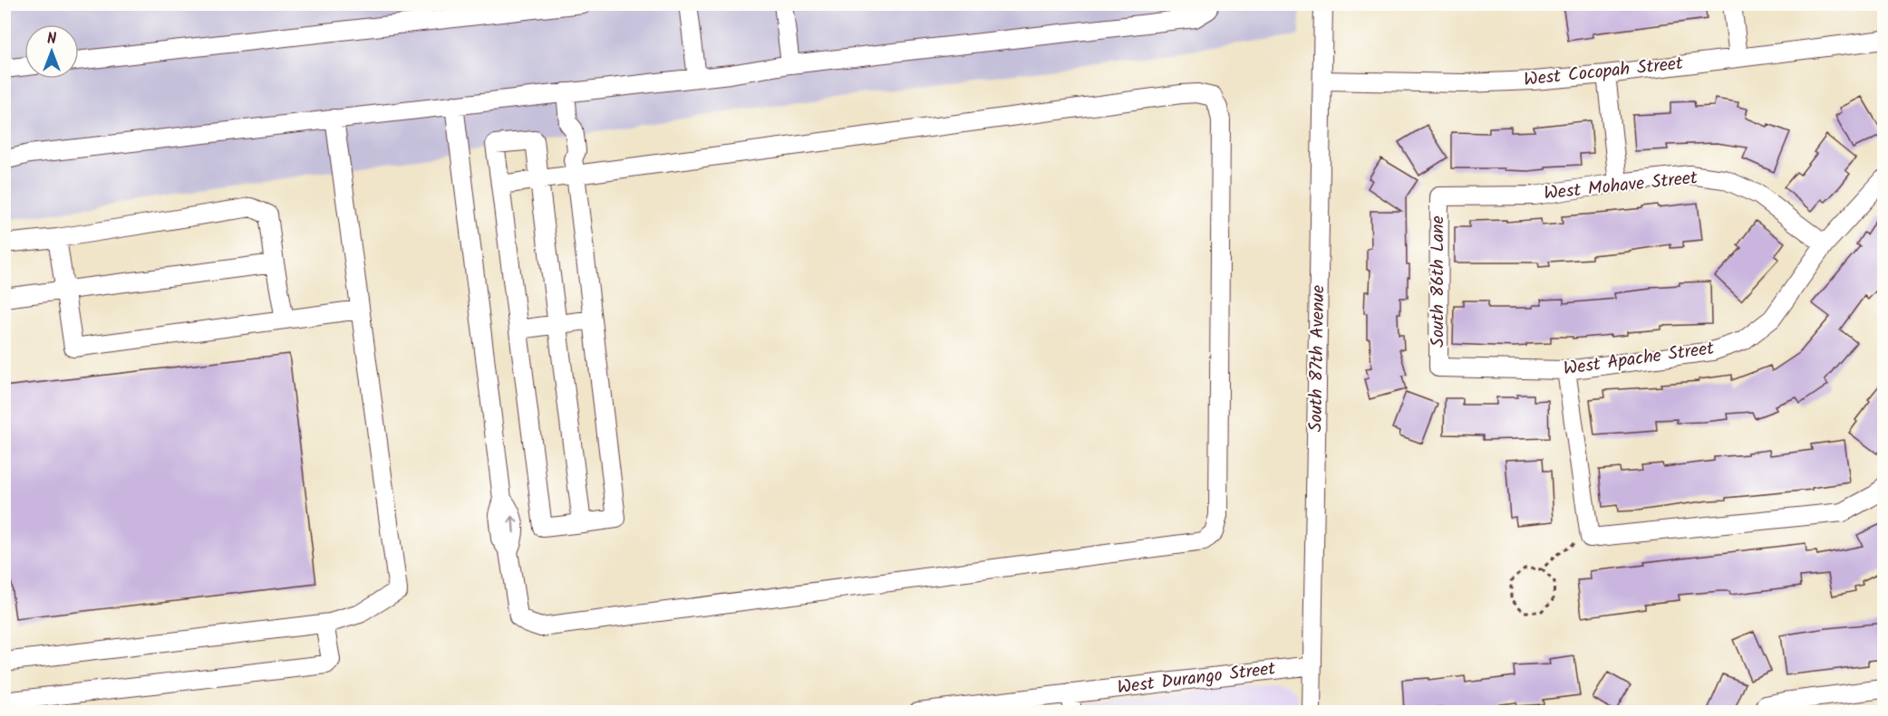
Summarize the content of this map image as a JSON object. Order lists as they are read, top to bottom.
{
  "streets": {
    "street": [
      "West Cocopah Street",
      "West Mohave Street",
      "South 86th Lane",
      "South 87th Avenue",
      "West Apache Street",
      "West Durango Street"
    ]
  },
  "crossings": [
    ["West Cocopah Street", "South 87th Avenue"],
    ["West Mohave Street", "South 86th Lane"],
    ["West Mohave Street", "West Apache Street"],
    ["South 86th Lane", "West Apache Street"],
    ["South 87th Avenue", "West Durango Street"]
  ],
  "north": "top"
}
